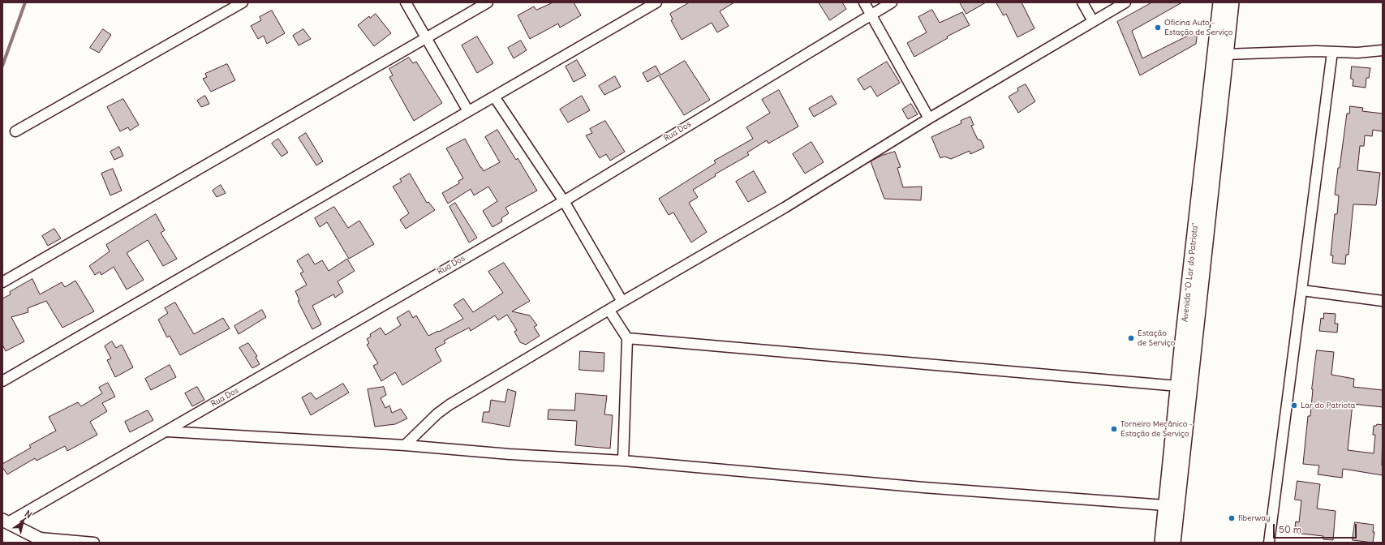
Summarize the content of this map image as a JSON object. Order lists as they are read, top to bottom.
{
  "streets": {
    "main road": ["Avenida \"O Lar do Patriota\""],
    "street": ["Rua Dos"]
  },
  "places": [
    "Oficina Auto - Estação de Serviço",
    "Estação de Serviço",
    "Lar do Patriota",
    "Torneiro Mecânico - Estação de Serviço",
    "fiberway"
  ],
  "scale_bar": "50 m",
  "north": "top right"
}
